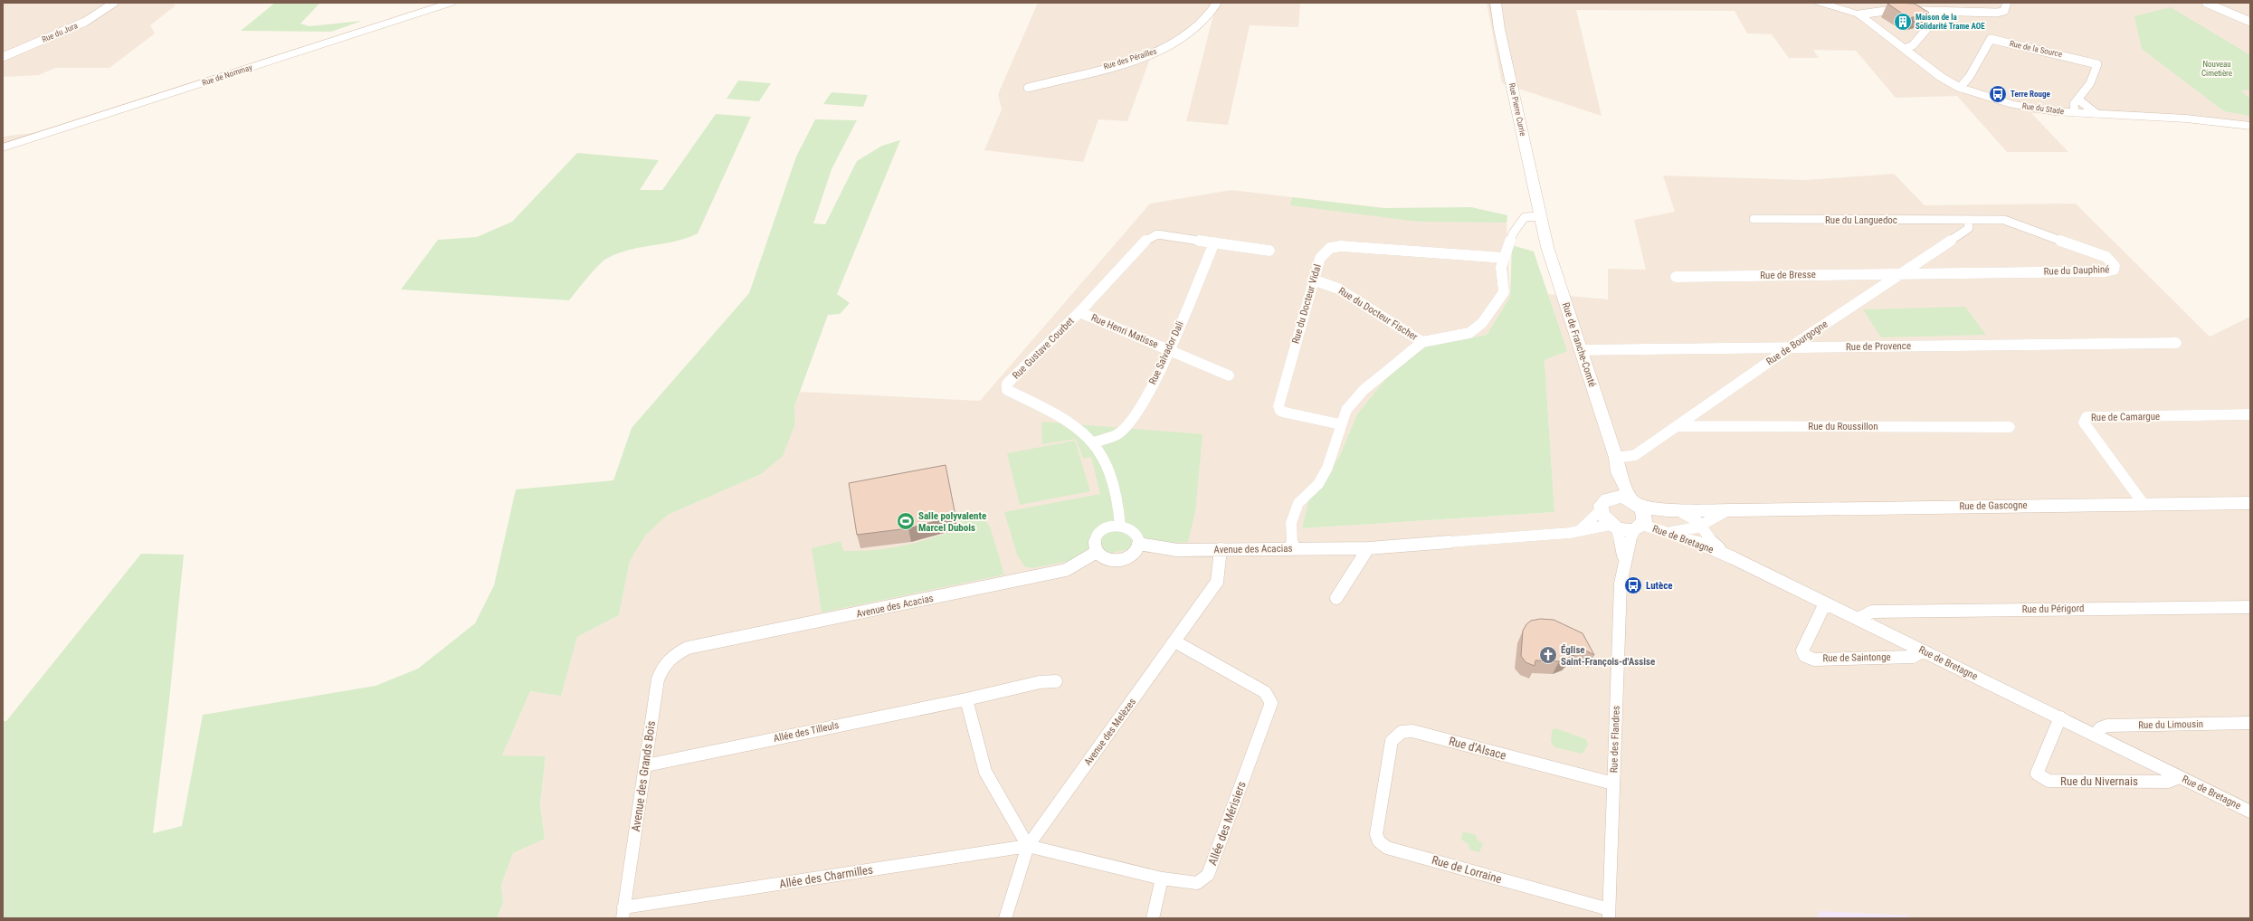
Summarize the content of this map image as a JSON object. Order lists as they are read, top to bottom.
{
  "streets": {
    "street": [
      "Rue du Jura",
      "Rue de la Source",
      "Rue des Pérailles",
      "Rue de Nommay",
      "Rue du Stade",
      "Rue Pierre Currie",
      "Rue du Languedoc",
      "Rue du Dauphiné",
      "Rue de Bresse",
      "Rue du Docteur Vidal",
      "Rue du Docteur Fischer",
      "Rue Henri Matisse",
      "Rue de Bourgogne",
      "Rue de Franche-Comté",
      "Rue de Provence",
      "Rue Gustave Courbet",
      "Rue Salvador Dali",
      "Rue de Camargue",
      "Rue du Roussillon",
      "Rue de Gascogne",
      "Rue de Bretagne",
      "Avenue des Acacias",
      "Rue du Périgord",
      "Rue de Saintonge",
      "Rue du Limousin",
      "Allée des Tilleuls",
      "Avenue des Melèzes",
      "Rue des Flandres",
      "Rue d'Alsace",
      "Avenue des Grands Bois",
      "Rue du Nivernais",
      "Allée des Mérisiers",
      "Rue de Lorraine",
      "Allée des Charmilles"
    ]
  },
  "crossings": [
    ["Rue de la Source", "Rue du Stade"],
    ["Rue Pierre Currie", "Rue de Franche-Comté"],
    ["Rue du Languedoc", "Rue du Dauphiné"],
    ["Rue du Languedoc", "Rue de Bourgogne"],
    ["Rue du Dauphiné", "Rue de Bresse"],
    ["Rue du Dauphiné", "Rue de Bourgogne"],
    ["Rue de Bresse", "Rue de Bourgogne"],
    ["Rue du Docteur Vidal", "Rue du Docteur Fischer"],
    ["Rue Henri Matisse", "Rue Gustave Courbet"],
    ["Rue Henri Matisse", "Rue Salvador Dali"],
    ["Rue de Bourgogne", "Rue de Franche-Comté"],
    ["Rue de Bourgogne", "Rue de Provence"],
    ["Rue de Bourgogne", "Rue du Roussillon"],
    ["Rue de Franche-Comté", "Rue de Provence"],
    ["Rue de Franche-Comté", "Rue de Gascogne"],
    ["Rue de Franche-Comté", "Rue de Bretagne"],
    ["Rue de Franche-Comté", "Avenue des Acacias"],
    ["Rue de Franche-Comté", "Rue des Flandres"],
    ["Rue Gustave Courbet", "Rue Salvador Dali"],
    ["Rue Gustave Courbet", "Avenue des Acacias"],
    ["Rue de Camargue", "Rue de Gascogne"],
    ["Rue de Gascogne", "Rue de Bretagne"],
    ["Rue de Gascogne", "Avenue des Acacias"],
    ["Rue de Gascogne", "Rue des Flandres"],
    ["Rue de Bretagne", "Avenue des Acacias"],
    ["Rue de Bretagne", "Rue du Périgord"],
    ["Rue de Bretagne", "Rue de Saintonge"],
    ["Rue de Bretagne", "Rue du Limousin"],
    ["Rue de Bretagne", "Rue des Flandres"],
    ["Rue de Bretagne", "Rue du Nivernais"],
    ["Avenue des Acacias", "Avenue des Melèzes"],
    ["Avenue des Acacias", "Rue des Flandres"],
    ["Avenue des Acacias", "Avenue des Grands Bois"],
    ["Allée des Tilleuls", "Avenue des Grands Bois"],
    ["Avenue des Melèzes", "Allée des Mérisiers"],
    ["Avenue des Melèzes", "Allée des Charmilles"],
    ["Rue des Flandres", "Rue d'Alsace"],
    ["Rue des Flandres", "Rue de Lorraine"],
    ["Rue d'Alsace", "Rue de Lorraine"],
    ["Avenue des Grands Bois", "Allée des Charmilles"],
    ["Allée des Mérisiers", "Allée des Charmilles"]
  ],
  "parks": ["Nouveau Cimetière"],
  "places": {
    "building": ["Maison de la Solidarité Trame AOE"],
    "bus stop": ["Terre Rouge", "Lutèce"],
    "sports": ["Salle polyvalente Marcel Dubois"],
    "church": ["Église Saint-François-d'Assise"]
  }
}
